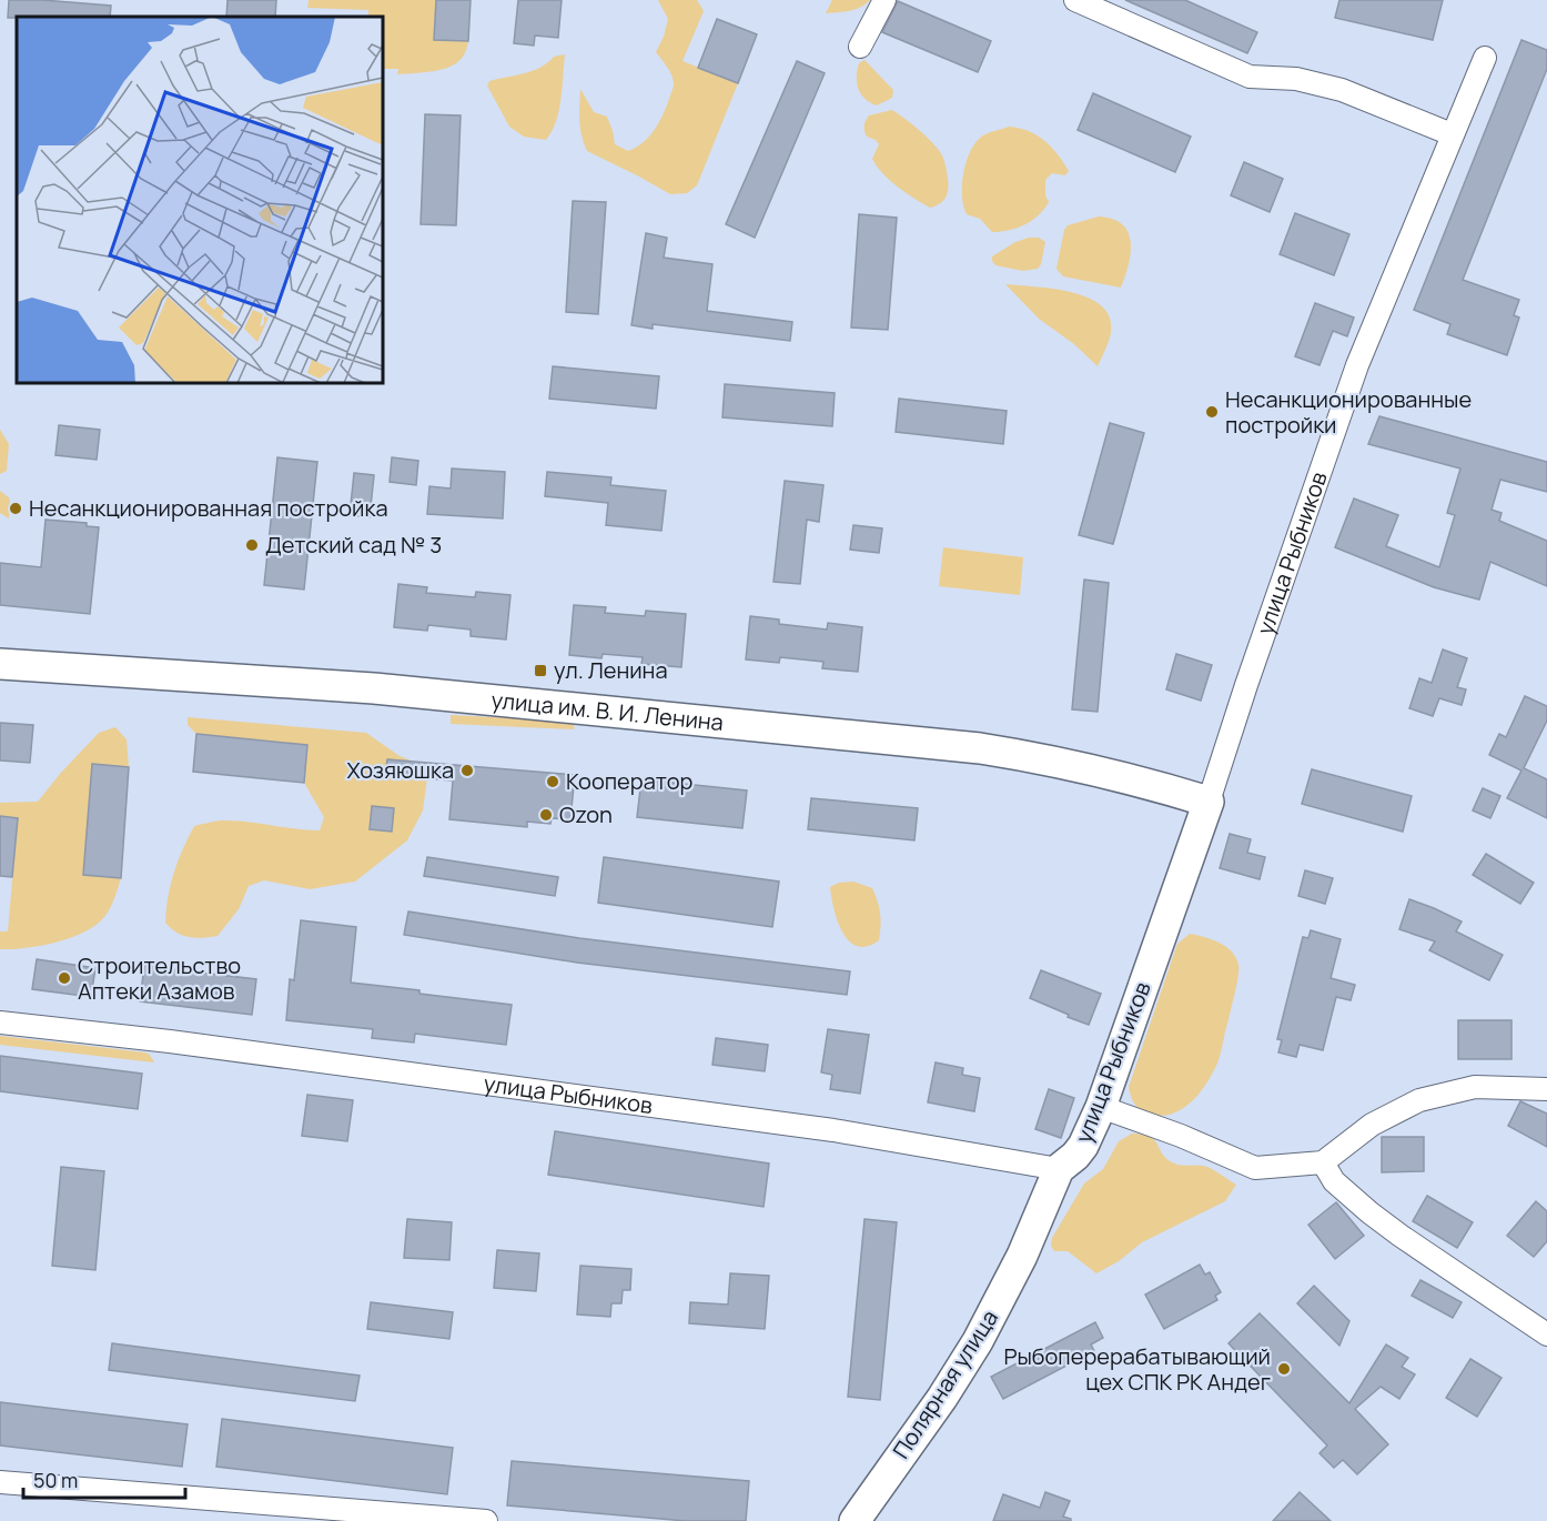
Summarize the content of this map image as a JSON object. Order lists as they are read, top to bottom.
{
  "streets": {
    "main road": ["улица Рыбников", "улица им. В. И. Ленина", "Полярная улица"]
  },
  "crossings": [
    ["улица Рыбников", "улица им. В. И. Ленина"],
    ["улица Рыбников", "Полярная улица"]
  ],
  "places": {
    "other": [
      "Несанкционированные постройки",
      "Несанкционированная постройка",
      "Детский сад № 3",
      "Хозяюшка",
      "Кооператор",
      "Ozon",
      "Строительство Аптеки Азамов",
      "Рыбоперерабатывающий цех СПК РК Андег"
    ],
    "transit": ["ул. Ленина"]
  },
  "scale_bar": "50 m"
}
